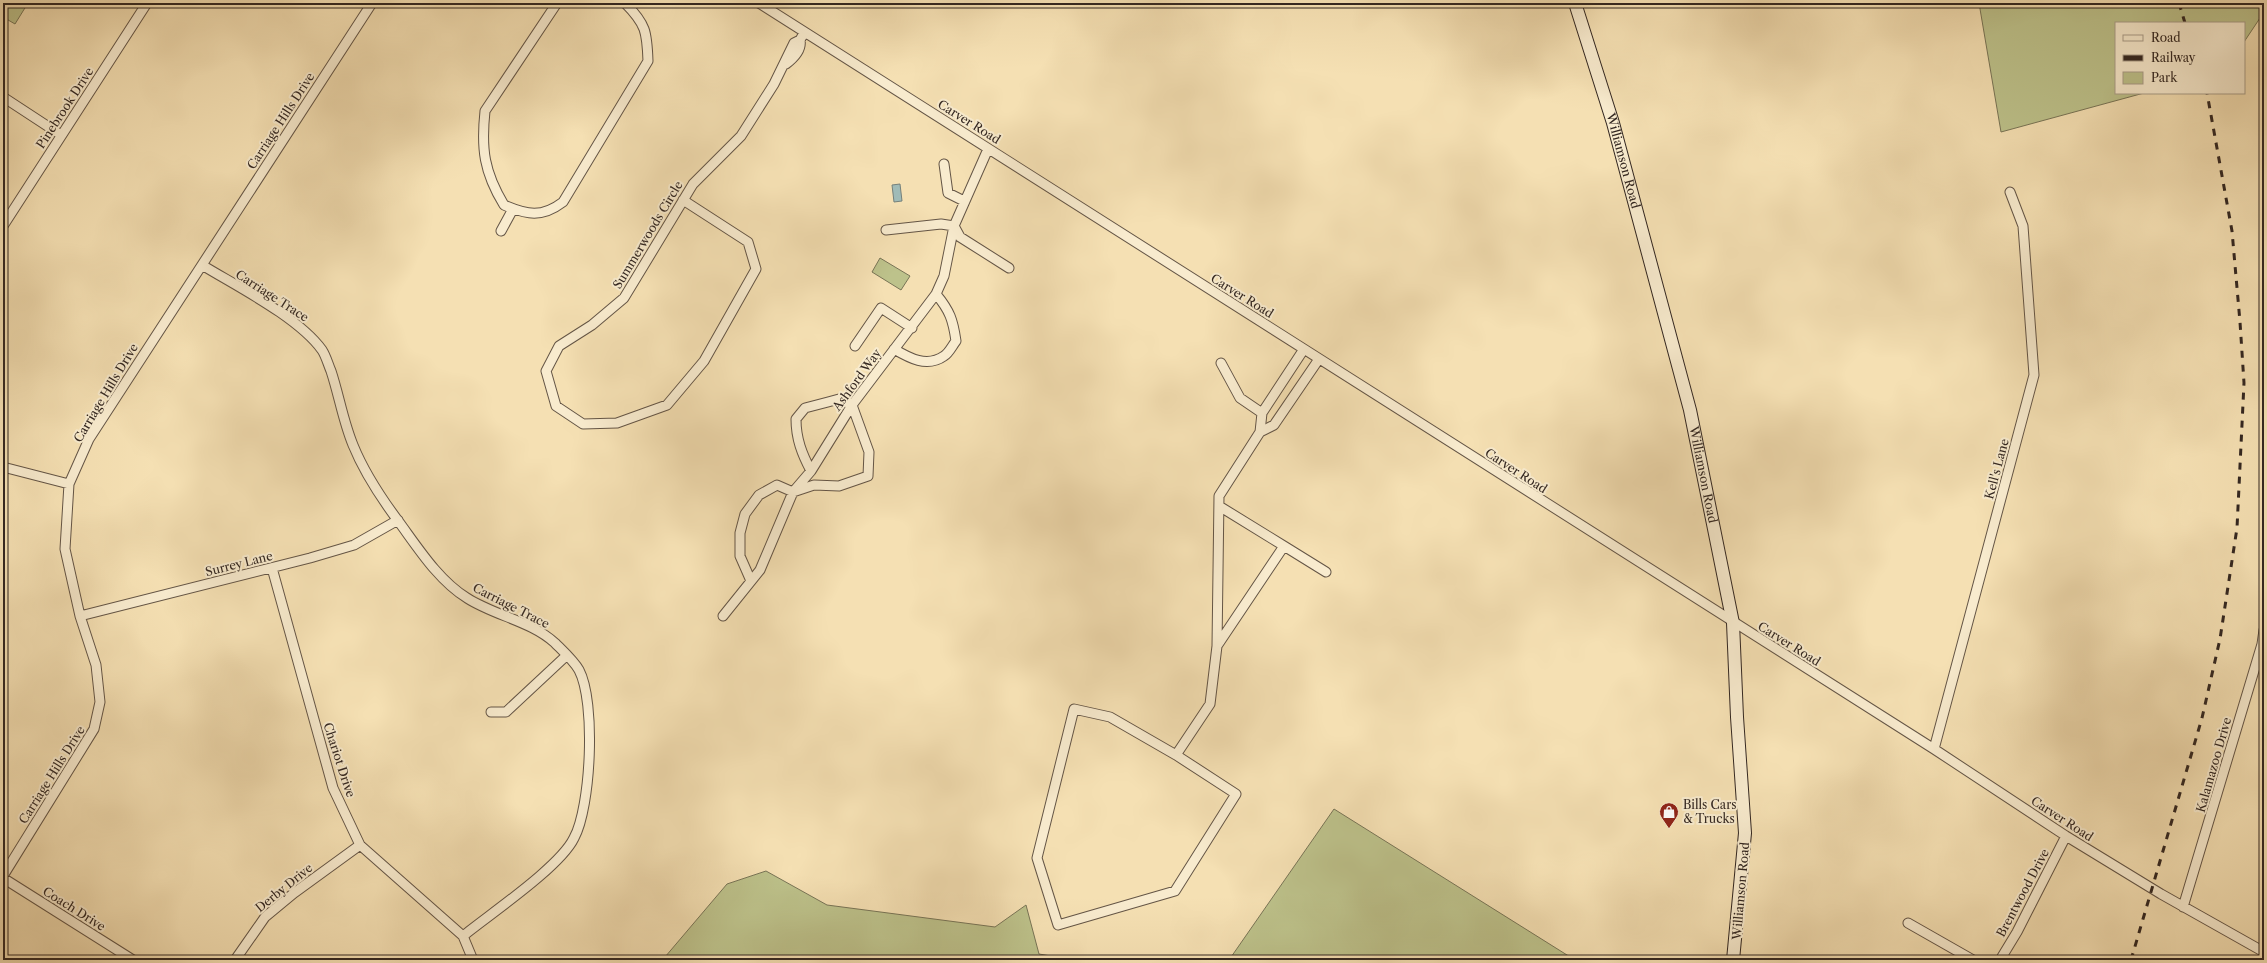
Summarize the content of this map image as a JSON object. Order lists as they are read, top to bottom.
{
  "streets": {
    "main road": ["Williamson Road"],
    "street": [
      "Pinebrook Drive",
      "Carriage Hills Drive",
      "Carver Road",
      "Summerwoods Circle",
      "Carriage Trace",
      "Ashford Way",
      "Kell's Lane",
      "Surrey Lane",
      "Chariot Drive",
      "Kalamazoo Drive",
      "Derby Drive",
      "Brentwood Drive",
      "Coach Drive"
    ]
  },
  "crossings": [
    ["Carriage Hills Drive", "Carriage Trace"],
    ["Carriage Hills Drive", "Surrey Lane"],
    ["Carriage Hills Drive", "Coach Drive"],
    ["Carver Road", "Williamson Road"],
    ["Carver Road", "Summerwoods Circle"],
    ["Carver Road", "Ashford Way"],
    ["Carver Road", "Kell's Lane"],
    ["Carver Road", "Kalamazoo Drive"],
    ["Carver Road", "Brentwood Drive"],
    ["Carriage Trace", "Surrey Lane"],
    ["Carriage Trace", "Chariot Drive"],
    ["Surrey Lane", "Chariot Drive"],
    ["Chariot Drive", "Derby Drive"]
  ],
  "places": {
    "shop": ["Bills Cars & Trucks"]
  },
  "legend": ["Road", "Railway", "Park"]
}
